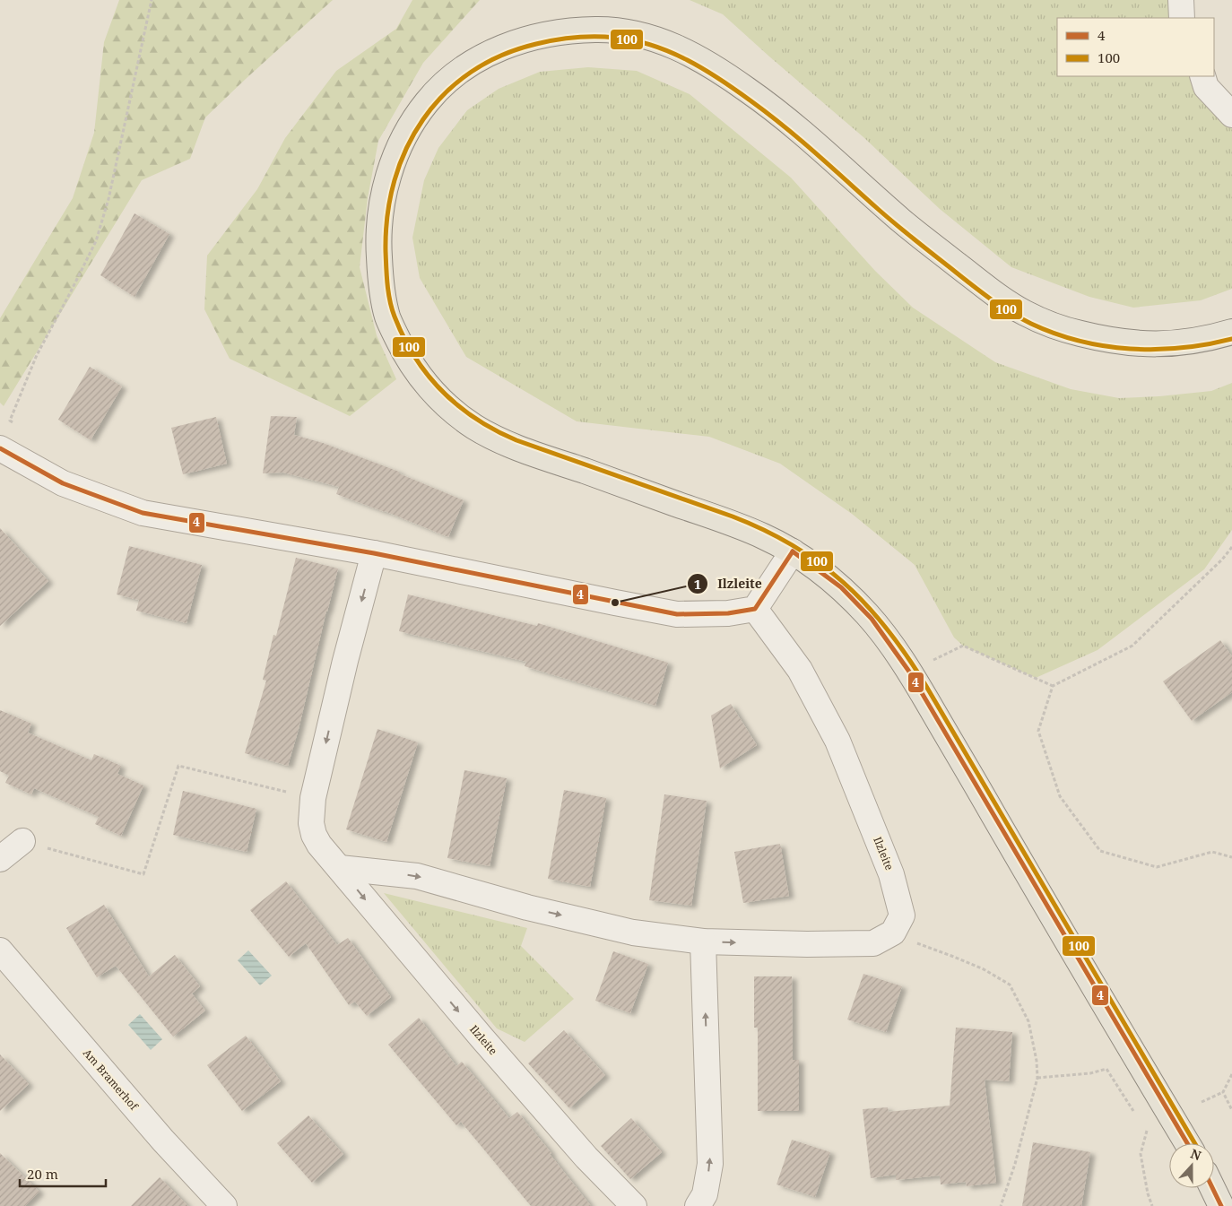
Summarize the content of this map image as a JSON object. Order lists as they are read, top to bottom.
{
  "streets": {
    "street": ["Ilzleite", "Am Bramerhof"]
  },
  "one_way": ["Ilzleite"],
  "places": ["Ilzleite"],
  "lines": ["transit line 100", "transit line 4"],
  "legend": ["4", "100"],
  "scale_bar": "20 m",
  "north": "top"
}
